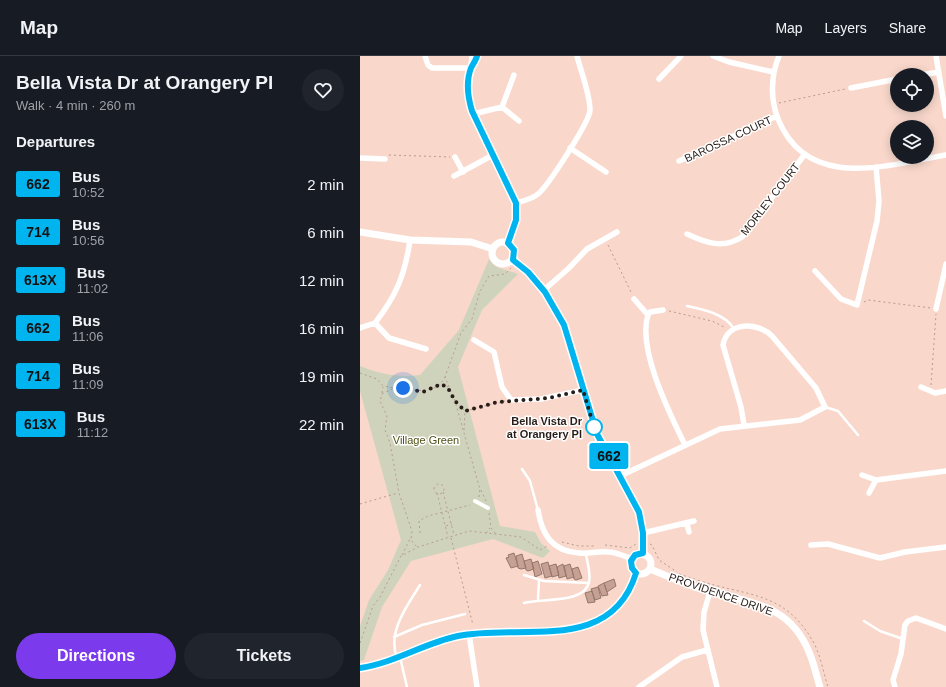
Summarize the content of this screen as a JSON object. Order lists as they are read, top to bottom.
{
  "streets": {
    "street": ["BAROSSA COURT", "MORLEY COURT", "PROVIDENCE DRIVE"]
  },
  "parks": ["Village Green"],
  "places": ["Bella Vista Dr at Orangery Pl"],
  "lines": ["bus line 662"],
  "page": {
    "header": "Map",
    "nav": ["Map", "Layers", "Share"],
    "heading": [
      ["Bella Vista Dr at Orangery Pl", "Walk · 4 min · 260 m"],
      "Departures"
    ],
    "on_map": "662",
    "list": [
      {
        "mark": "662",
        "name": "Bus",
        "note": "10:52",
        "value": "2 min"
      },
      {
        "mark": "714",
        "name": "Bus",
        "note": "10:56",
        "value": "6 min"
      },
      {
        "mark": "613X",
        "name": "Bus",
        "note": "11:02",
        "value": "12 min"
      },
      {
        "mark": "662",
        "name": "Bus",
        "note": "11:06",
        "value": "16 min"
      },
      {
        "mark": "714",
        "name": "Bus",
        "note": "11:09",
        "value": "19 min"
      },
      {
        "mark": "613X",
        "name": "Bus",
        "note": "11:12",
        "value": "22 min"
      }
    ],
    "buttons": ["Directions", "Tickets"]
  }
}
